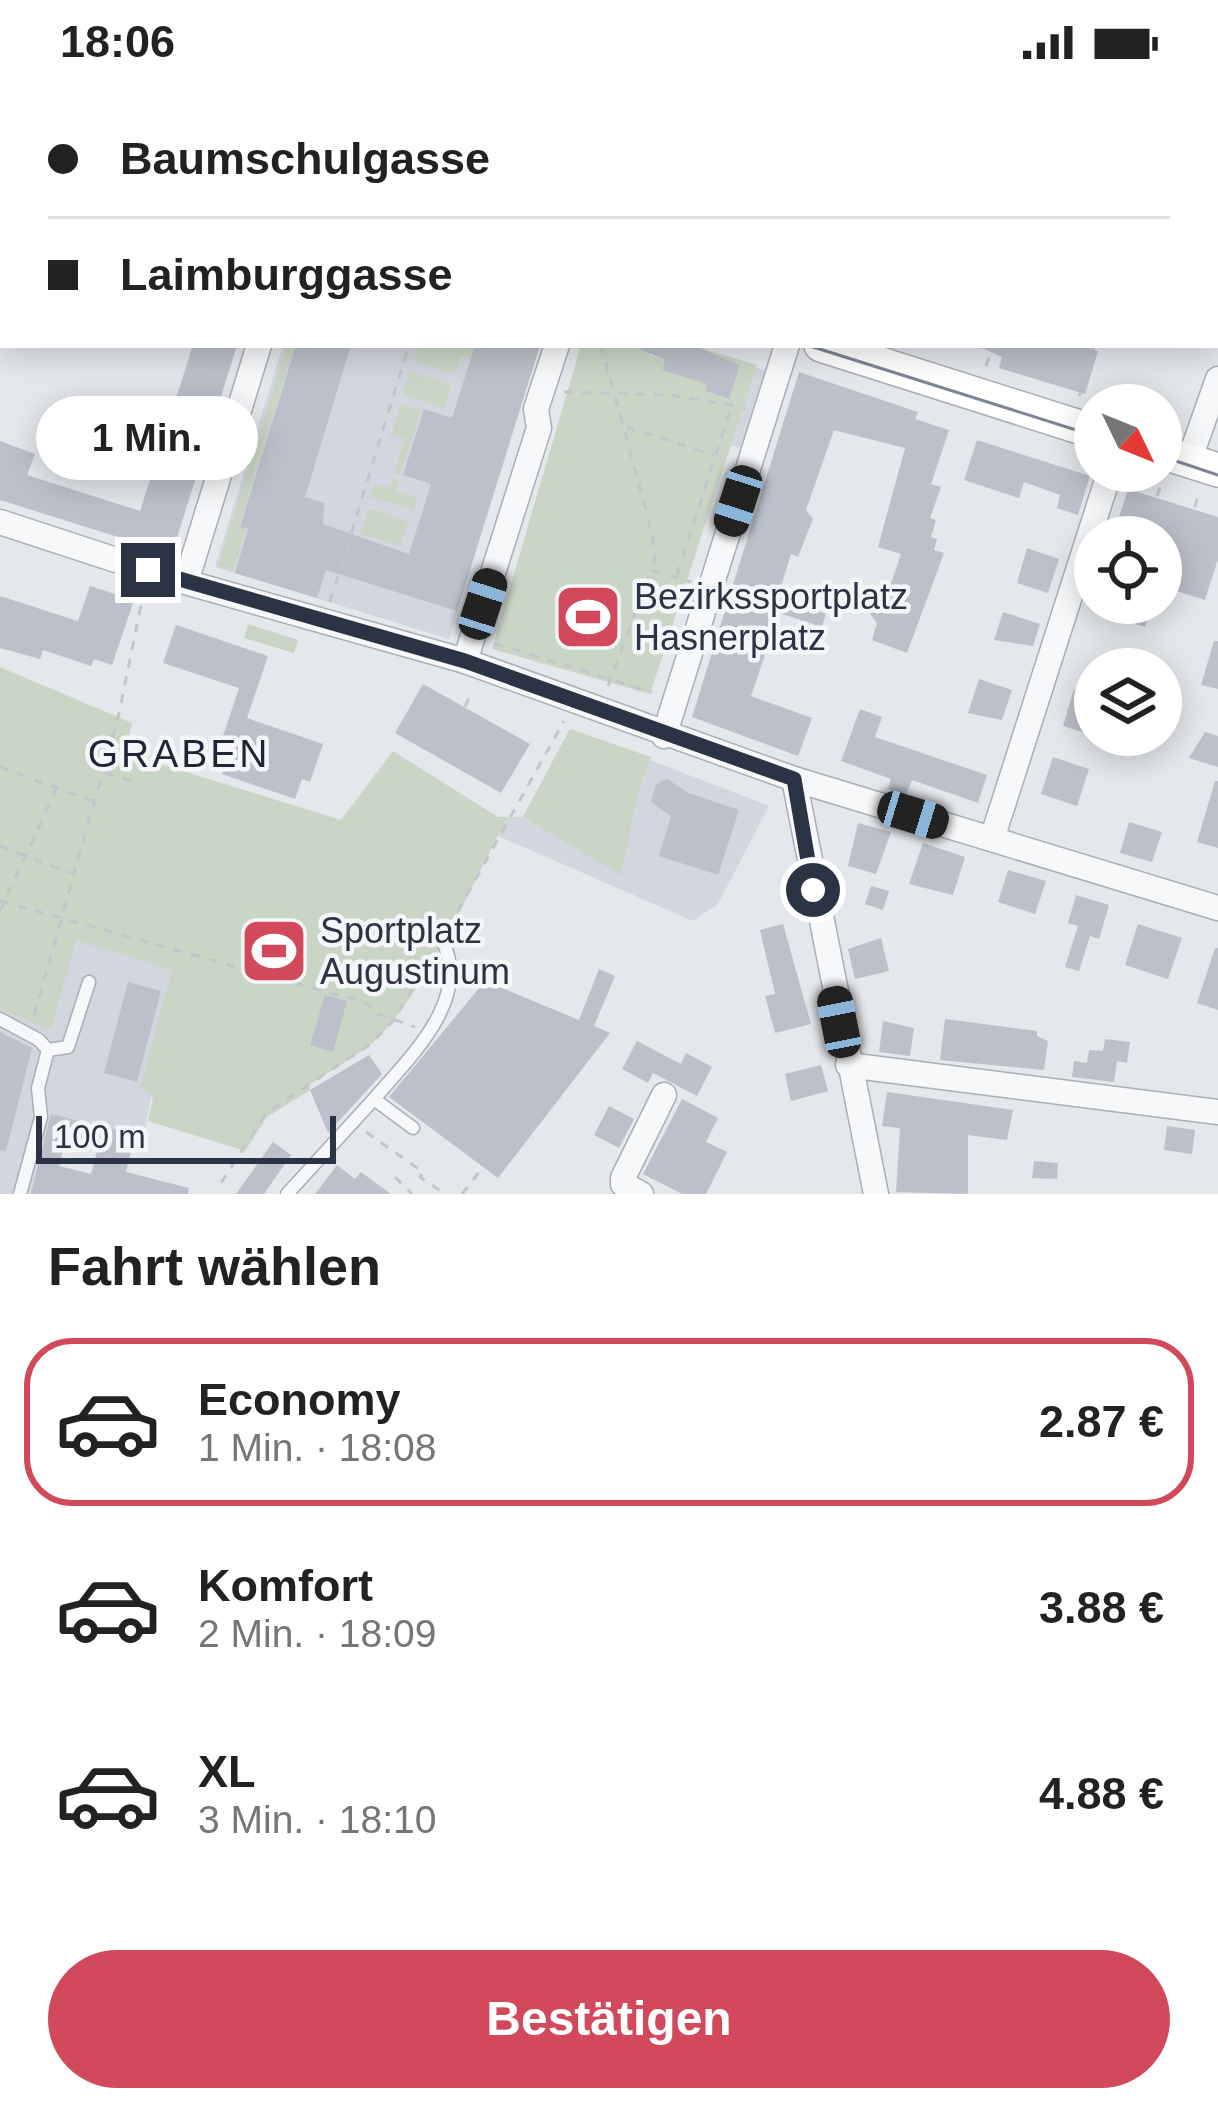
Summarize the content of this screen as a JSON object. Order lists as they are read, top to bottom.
{
  "districts": ["GRABEN"],
  "places": {
    "sports": ["Bezirkssportplatz Hasnerplatz", "Sportplatz Augustinum"]
  },
  "scale_bar": "100 m",
  "north": "bottom right",
  "page": {
    "status": "18:06",
    "banner": ["Baumschulgasse", "Laimburggasse"],
    "bubble": "1 Min.",
    "scale": "100 m",
    "heading": "Fahrt wählen",
    "list": [
      {
        "name": "Economy",
        "note": "1 Min. · 18:08",
        "value": "2.87 €"
      },
      {
        "name": "Komfort",
        "note": "2 Min. · 18:09",
        "value": "3.88 €"
      },
      {
        "name": "XL",
        "note": "3 Min. · 18:10",
        "value": "4.88 €"
      }
    ],
    "buttons": "Bestätigen"
  }
}
